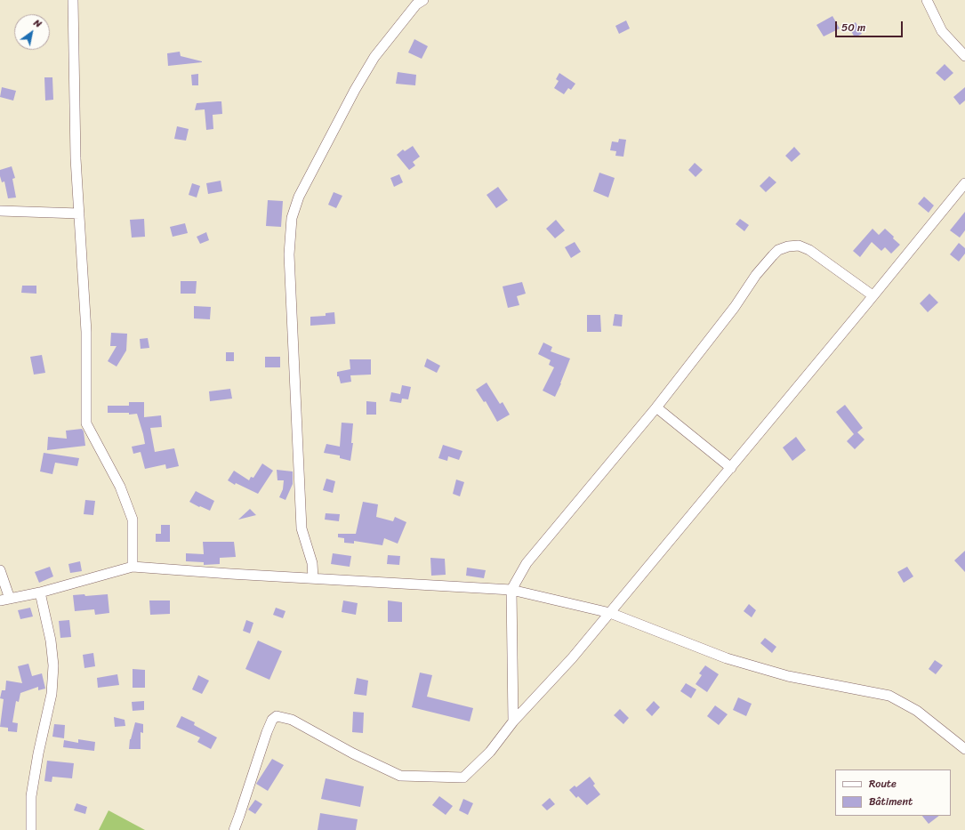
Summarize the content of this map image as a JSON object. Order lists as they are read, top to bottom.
{
  "legend": ["Route", "Bâtiment"],
  "scale_bar": "50 m",
  "north": "top right"
}
